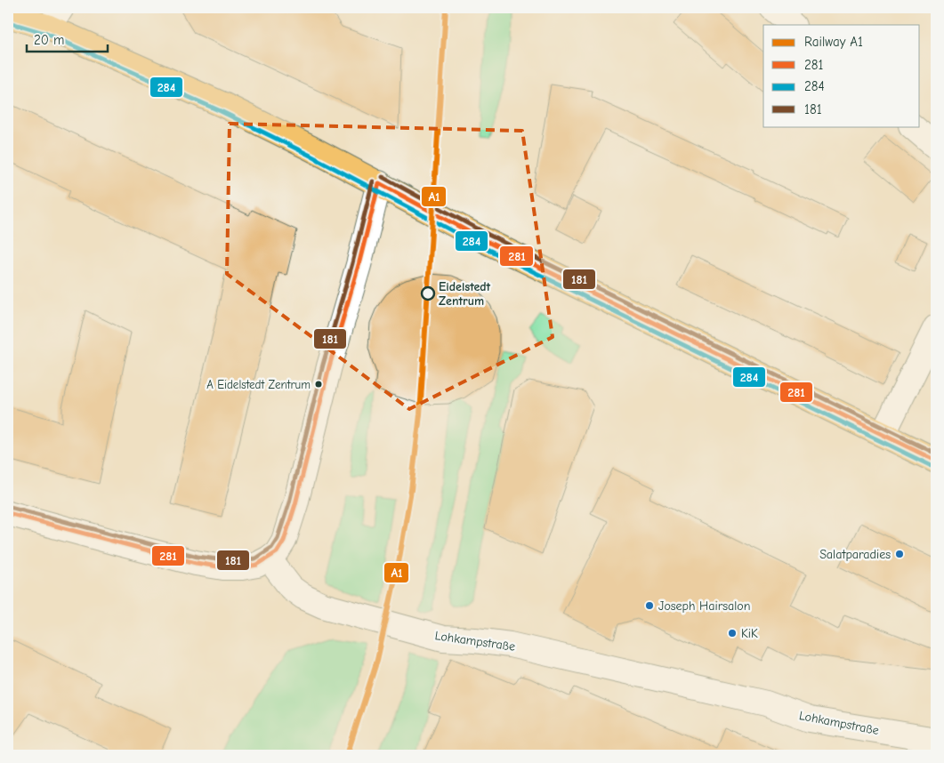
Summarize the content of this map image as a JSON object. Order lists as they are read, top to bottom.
{
  "streets": {
    "street": ["Lohkampstraße"]
  },
  "places": [
    "Eidelstedt Zentrum",
    "A Eidelstedt Zentrum",
    "Salatparadies",
    "Joseph Hairsalon",
    "KiK"
  ],
  "lines": [
    "rail line A1",
    "transit line 284",
    "transit line 181",
    "transit line 281"
  ],
  "legend": [
    "Railway A1",
    "281",
    "284",
    "181"
  ],
  "scale_bar": "20 m"
}
